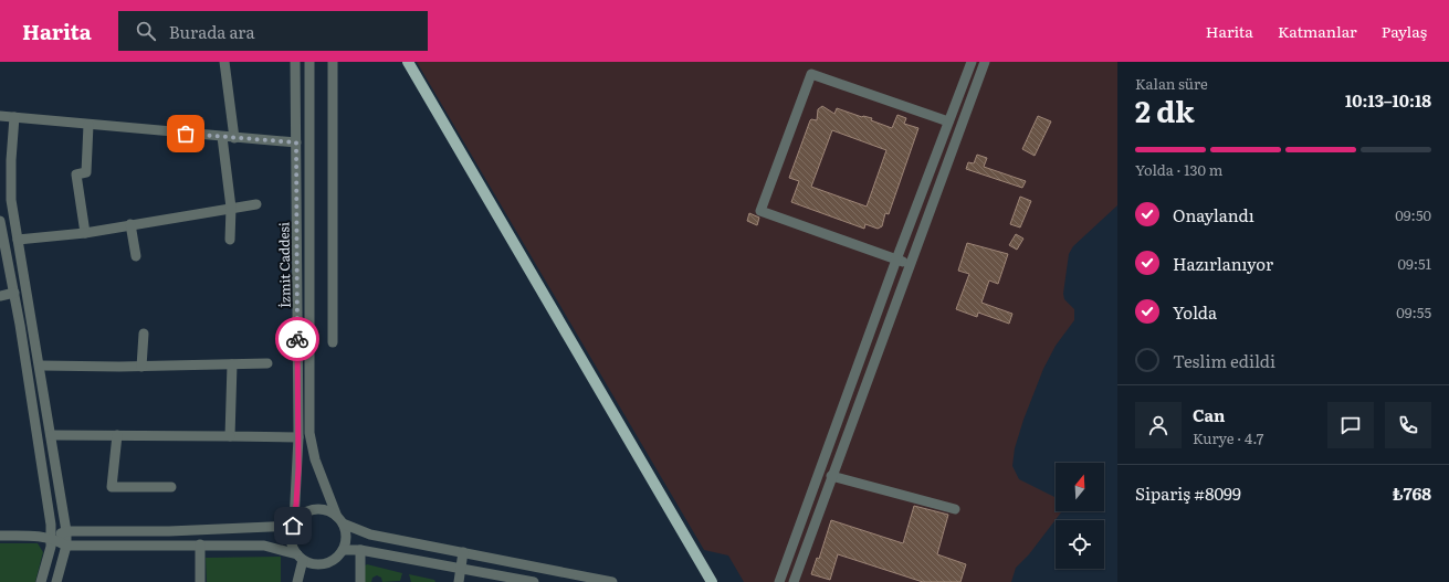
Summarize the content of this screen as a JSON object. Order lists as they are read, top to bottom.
{
  "streets": {
    "street": ["İzmit Caddesi"]
  },
  "north": "top",
  "page": {
    "header": "Harita",
    "search": "Burada ara",
    "nav": ["Harita", "Katmanlar", "Paylaş"],
    "heading": ["2 dk", "Kalan süre", "10:13–10:18"],
    "panel": [
      "Can",
      "Kurye · 4.7",
      "Sipariş #8099",
      "₺768"
    ],
    "bar": "Yolda · 130 m",
    "list": [
      ["Onaylandı", "09:50"],
      ["Hazırlanıyor", "09:51"],
      ["Yolda", "09:55"],
      "Teslim edildi"
    ]
  }
}
